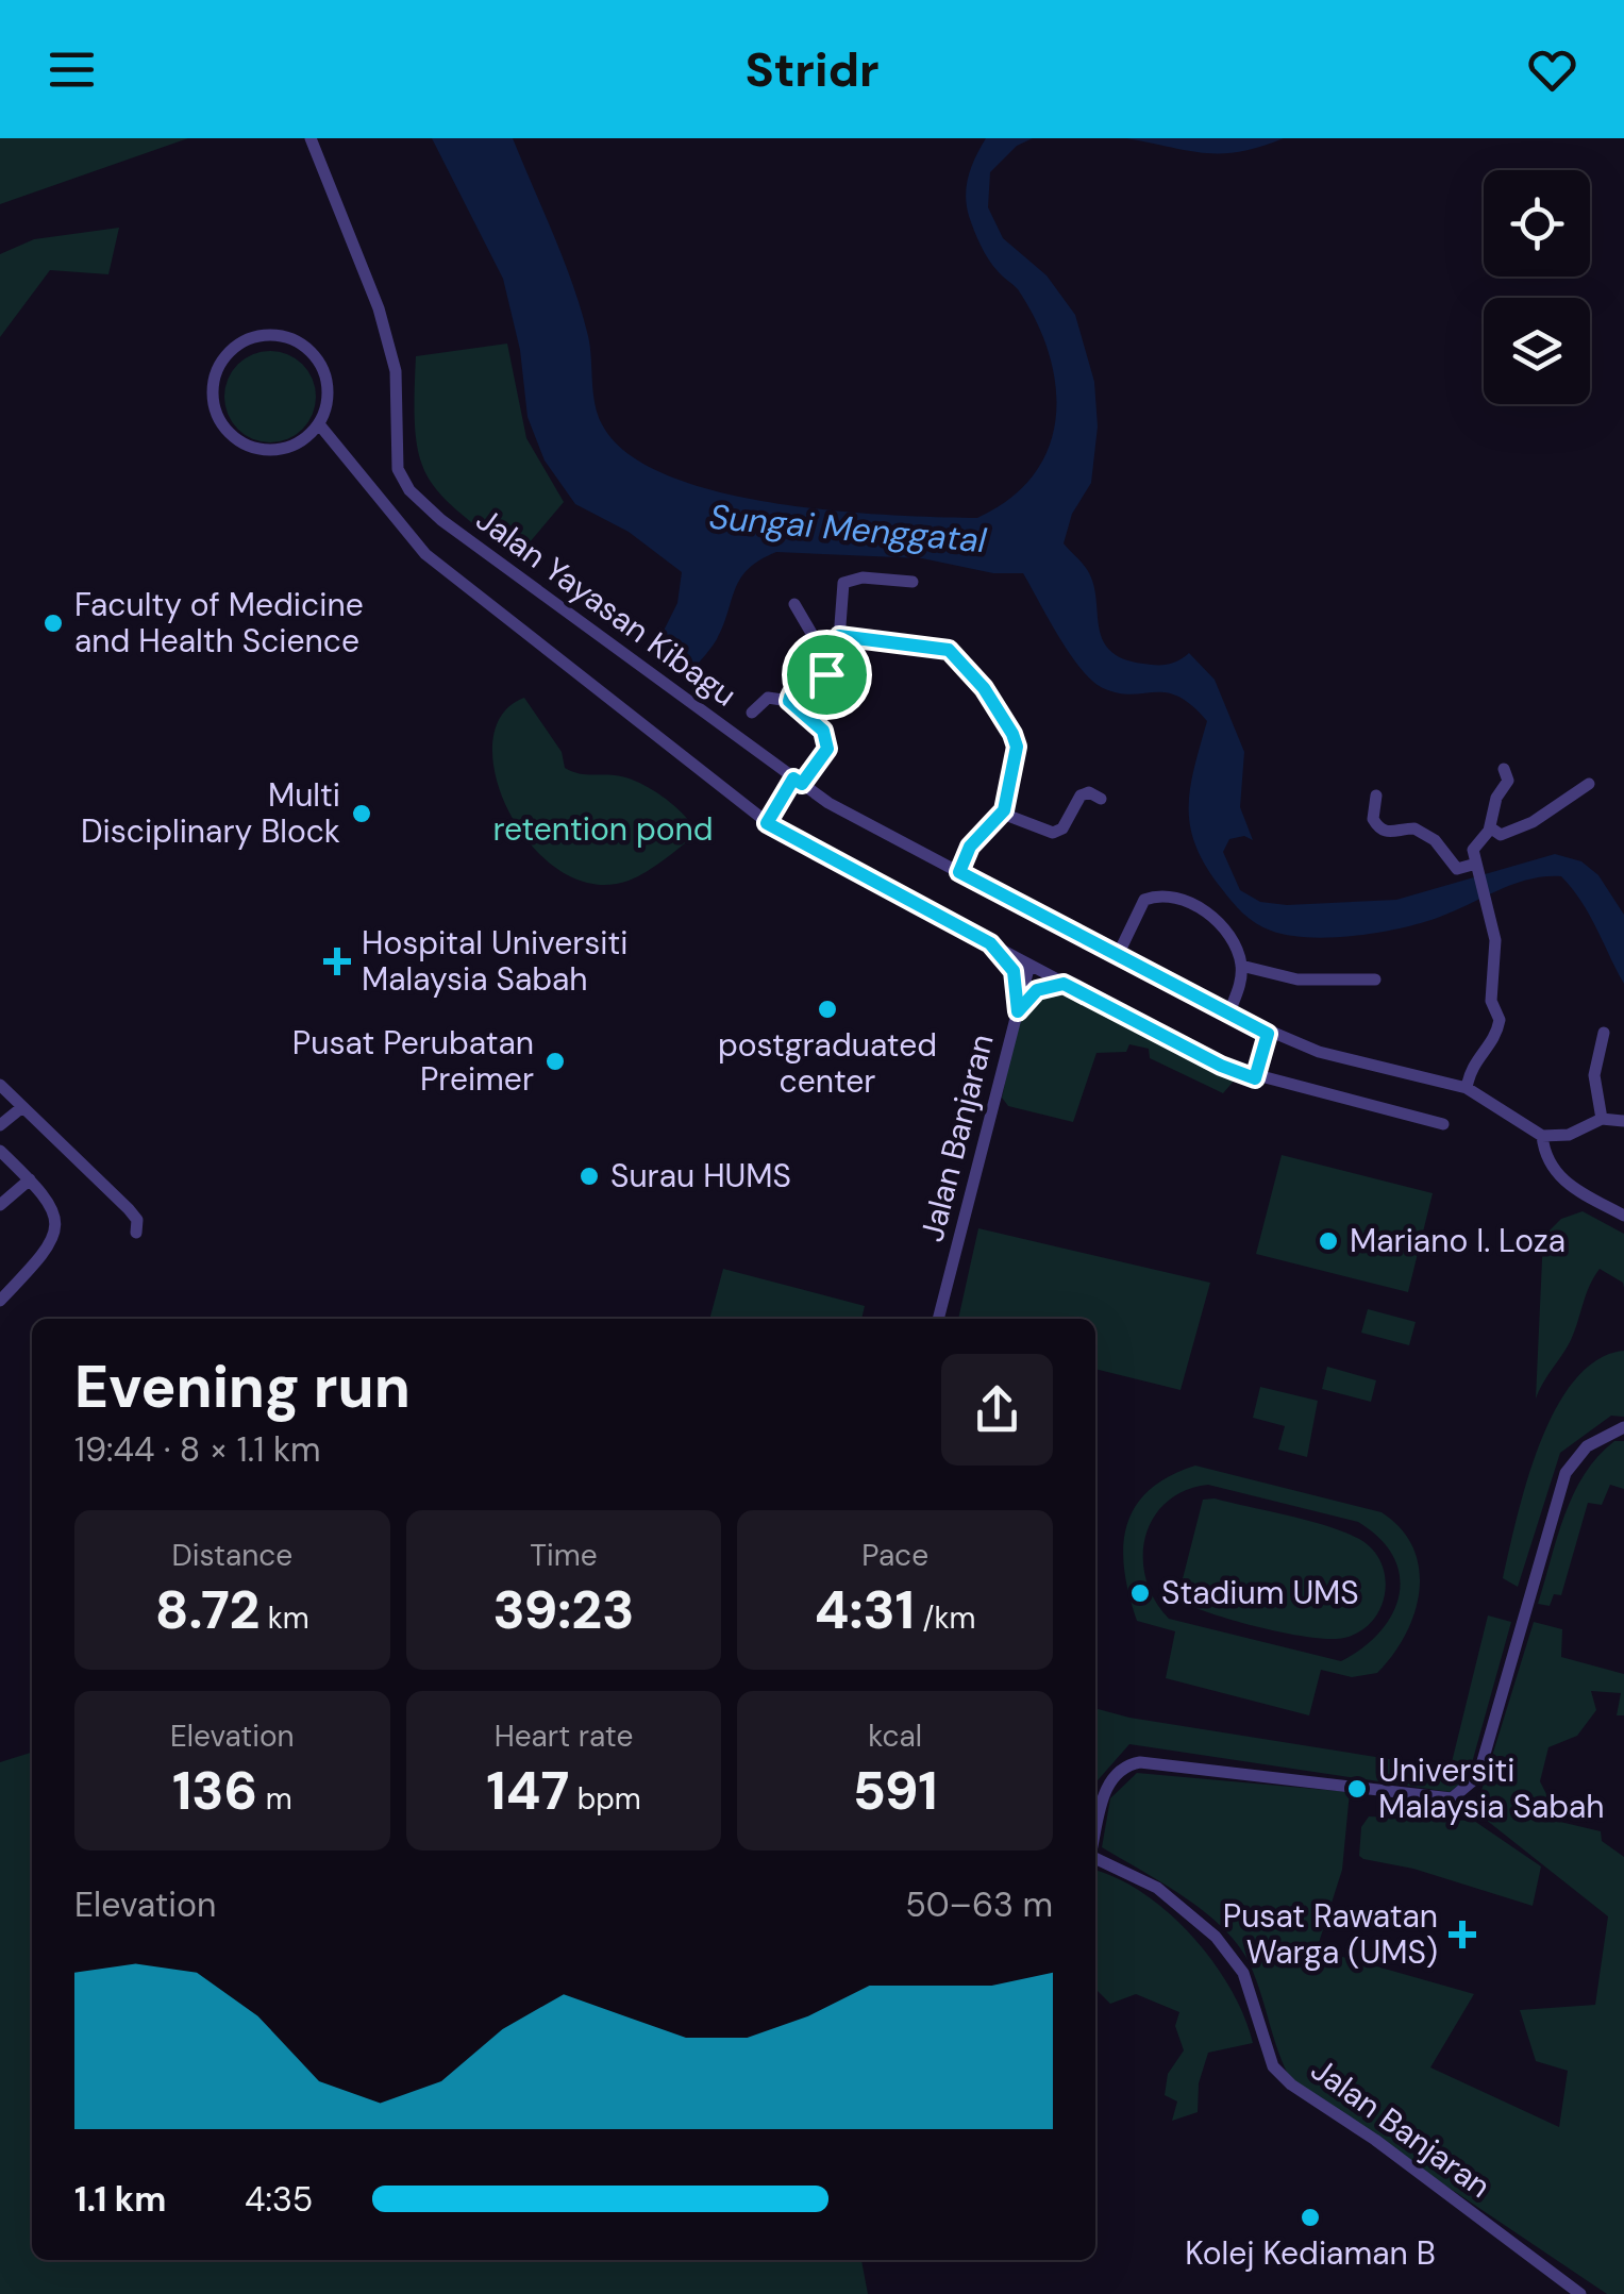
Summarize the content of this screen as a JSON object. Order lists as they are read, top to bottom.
{
  "streets": {
    "street": ["Jalan Yayasan Kibagu", "Jalan Banjaran"]
  },
  "water": ["Sungai Menggatal"],
  "parks": ["retention pond"],
  "places": {
    "other": [
      "Faculty of Medicine and Health Science",
      "Multi Disciplinary Block",
      "postgraduated center",
      "Pusat Perubatan Preimer",
      "Surau HUMS",
      "Mariano I. Loza",
      "Stadium UMS",
      "Universiti Malaysia Sabah",
      "Kolej Kediaman B"
    ],
    "health": ["Hospital Universiti Malaysia Sabah", "Pusat Rawatan Warga (UMS)"]
  },
  "page": {
    "header": "Stridr",
    "heading": ["Evening run", "19:44 · 8 × 1.1 km"],
    "stats": [
      ["Distance", "8.72 km"],
      ["Time", "39:23"],
      ["Pace", "4:31 /km"],
      ["Elevation", "136 m"],
      ["Heart rate", "147 bpm"],
      ["kcal", "591"]
    ],
    "chart": ["Elevation", "50–63 m"],
    "list": [
      {
        "name": "1.1 km",
        "note": "4:35"
      }
    ]
  }
}
